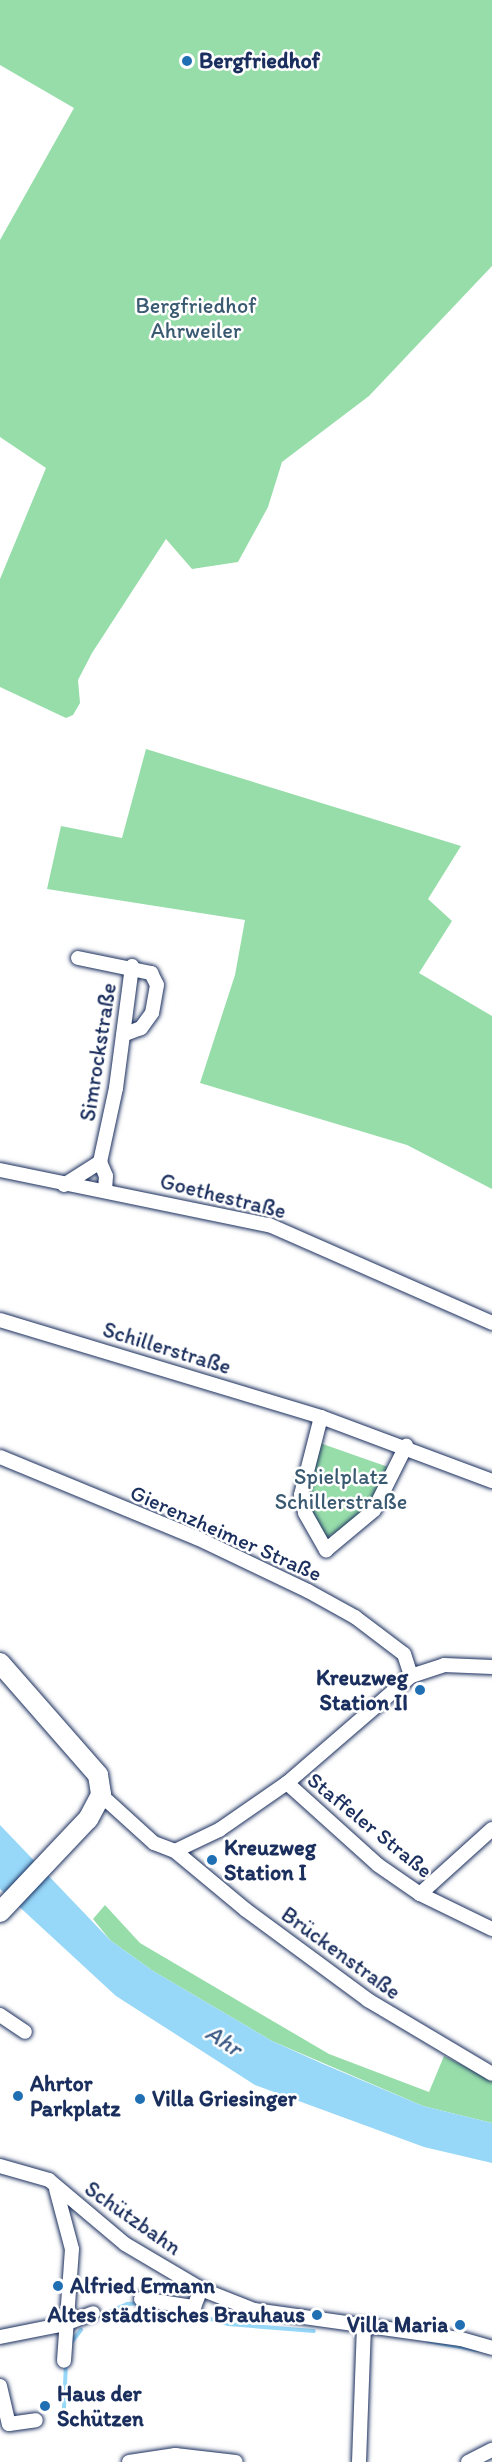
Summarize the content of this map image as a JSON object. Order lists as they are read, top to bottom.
{
  "streets": {
    "street": [
      "Simrockstraße",
      "Goethestraße",
      "Schillerstraße",
      "Gierenzheimer Straße",
      "Staffeler Straße",
      "Brückenstraße",
      "Schützbahn"
    ]
  },
  "crossings": [
    ["Simrockstraße", "Goethestraße"]
  ],
  "water": ["Ahr"],
  "parks": ["Bergfriedhof Ahrweiler", "Spielplatz Schillerstraße"],
  "places": [
    "Bergfriedhof",
    "Kreuzweg Station II",
    "Kreuzweg Station I",
    "Ahrtor Parkplatz",
    "Villa Griesinger",
    "Alfried Ermann",
    "Altes städtisches Brauhaus",
    "Villa Maria",
    "Haus der Schützen"
  ]
}
